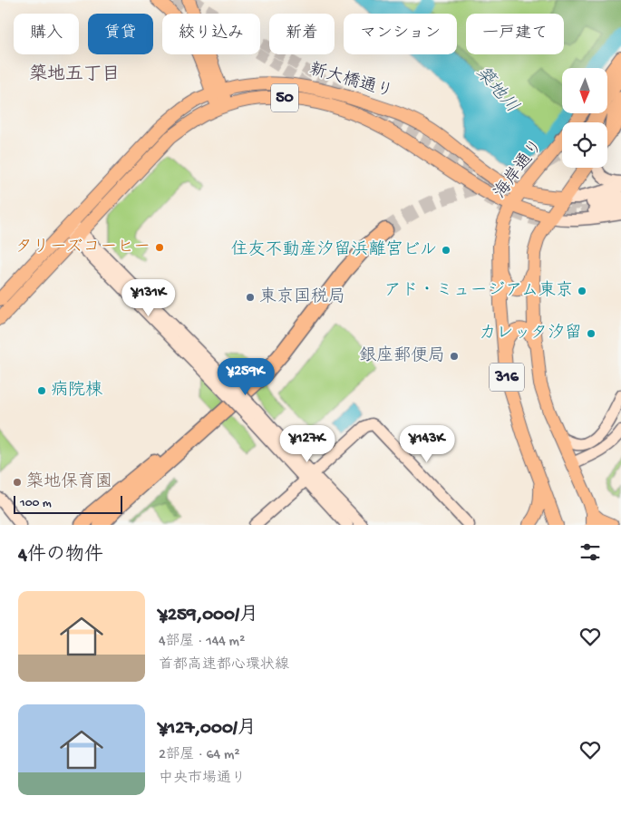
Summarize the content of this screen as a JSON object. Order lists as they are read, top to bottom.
{
  "streets": {
    "main road": [
      "新大橋通り",
      "50",
      "海岸通り",
      "316"
    ]
  },
  "crossings": [
    ["新大橋通り", "50"],
    ["新大橋通り", "海岸通り"],
    ["新大橋通り", "316"],
    ["50", "海岸通り"]
  ],
  "districts": ["築地五丁目"],
  "water": ["築地川"],
  "places": [
    "タリーズコーヒー",
    "住友不動産汐留浜離宮ビル",
    "アド・ミュージアム東京",
    "東京国税局",
    "カレッタ汐留",
    "銀座郵便局",
    "病院棟",
    "築地保育園"
  ],
  "scale_bar": "100 m",
  "north": "bottom",
  "page": {
    "chip": [
      "購入",
      "賃貸",
      "絞り込み",
      "新着",
      "マンション",
      "一戸建て"
    ],
    "price": [
      "¥131K",
      "¥259K",
      "¥127K",
      "¥143K"
    ],
    "scale": "100 m",
    "heading": "4件の物件",
    "list": [
      {
        "name": "¥259,000/月",
        "note": "4部屋 · 144 m² · 首都高速都心環状線"
      },
      {
        "name": "¥127,000/月",
        "note": "2部屋 · 64 m² · 中央市場通り"
      }
    ]
  }
}
